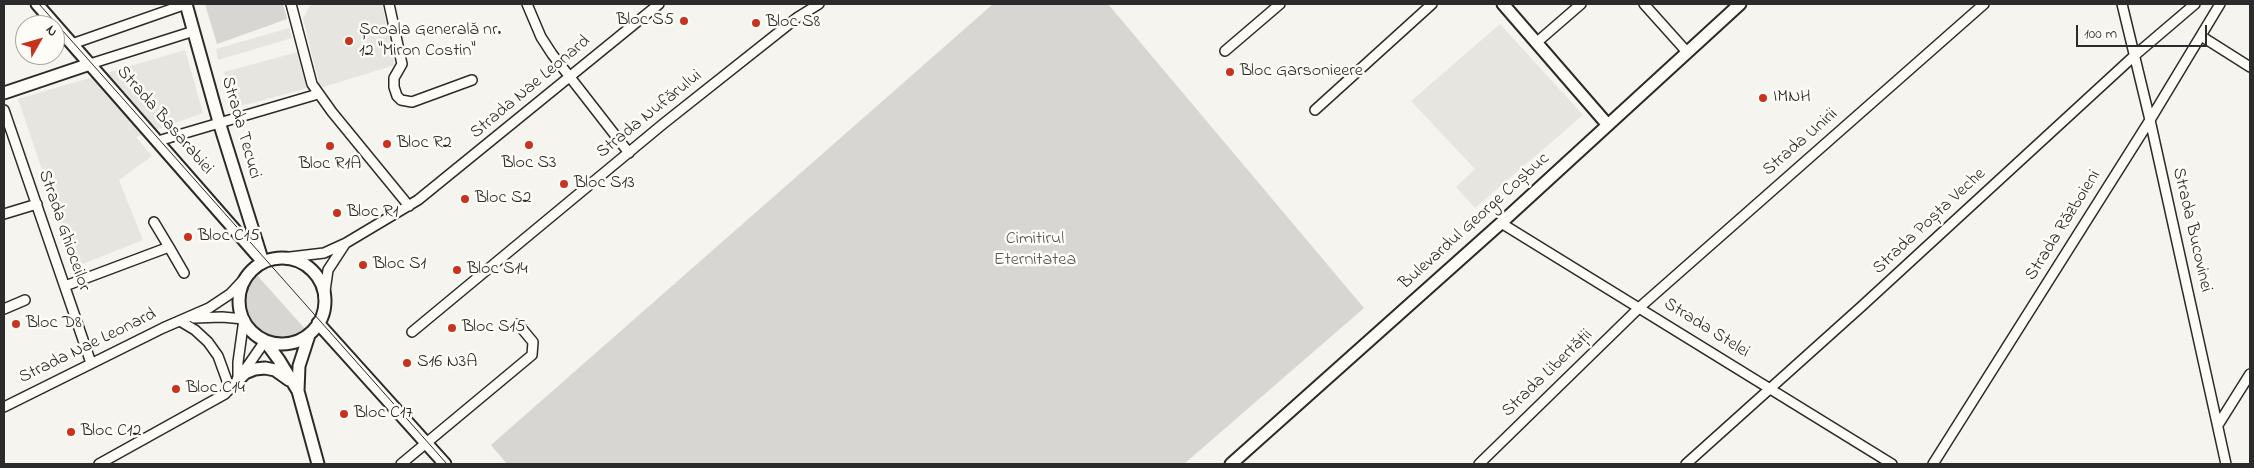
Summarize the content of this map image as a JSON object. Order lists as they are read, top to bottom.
{
  "streets": {
    "main road": ["Strada Basarabiei", "Strada Tecuci", "Bulevardul George Coșbuc"],
    "street": [
      "Strada Nae Leonard",
      "Strada Nufărului",
      "Strada Unirii",
      "Strada Poșta Veche",
      "Strada Războieni",
      "Strada Bucovinei",
      "Strada Ghioceilor",
      "Strada Stelei",
      "Strada Libertății"
    ]
  },
  "crossings": [
    ["Strada Nae Leonard", "Strada Basarabiei"],
    ["Strada Nae Leonard", "Strada Tecuci"],
    ["Strada Nae Leonard", "Strada Ghioceilor"],
    ["Strada Basarabiei", "Strada Tecuci"],
    ["Strada Unirii", "Strada Stelei"],
    ["Strada Unirii", "Strada Libertății"],
    ["Bulevardul George Coșbuc", "Strada Stelei"],
    ["Strada Poșta Veche", "Strada Bucovinei"],
    ["Strada Poșta Veche", "Strada Stelei"],
    ["Strada Războieni", "Strada Bucovinei"],
    ["Strada Stelei", "Strada Libertății"]
  ],
  "parks": ["Cimitirul Eternitatea"],
  "places": [
    "Bloc S5",
    "Bloc S8",
    "Școala Generală nr. 12 \"Miron Costin\"",
    "Bloc Garsonieere",
    "IMNH",
    "Bloc R2",
    "Bloc S3",
    "Bloc R1A",
    "Bloc S13",
    "Bloc S2",
    "Bloc R1",
    "Bloc C15",
    "Bloc S1",
    "Bloc S14",
    "Bloc D8",
    "Bloc S15",
    "S16 N3A",
    "Bloc C14",
    "Bloc C17",
    "Bloc C12"
  ],
  "scale_bar": "100 m",
  "north": "top right"
}
